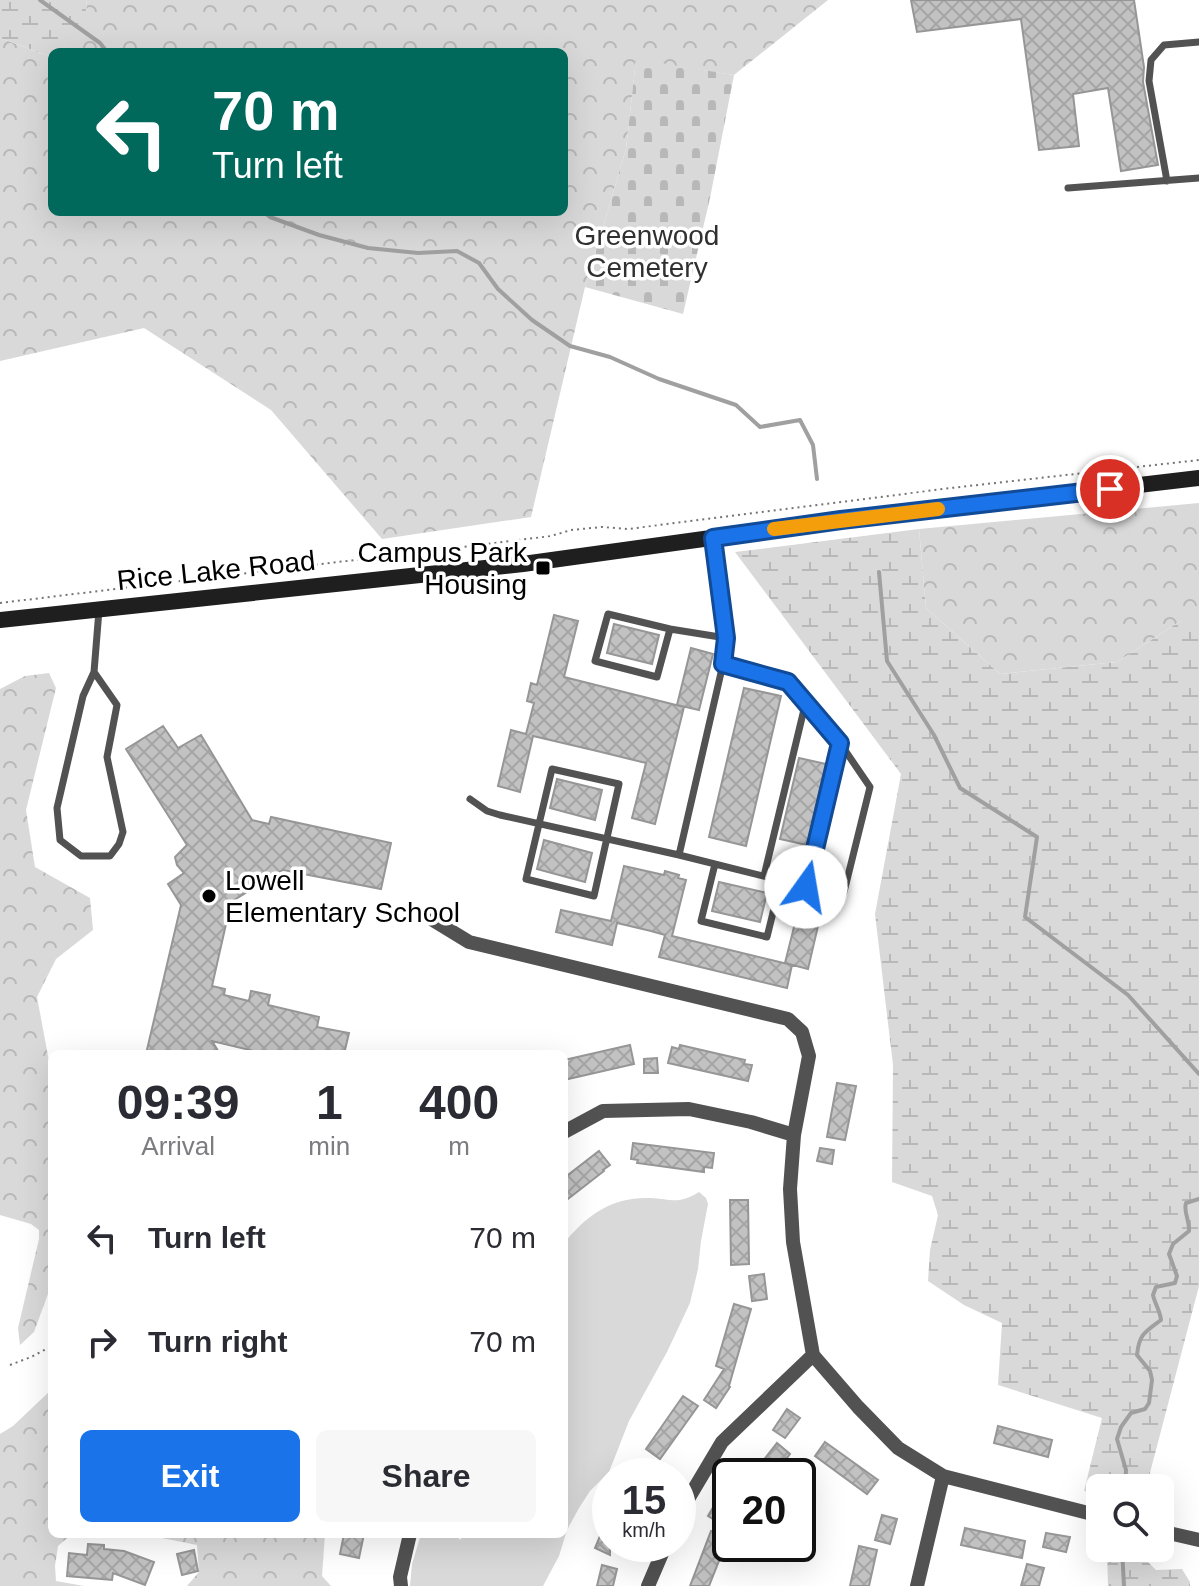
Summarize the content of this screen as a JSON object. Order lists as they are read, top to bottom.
{
  "streets": {
    "main road": ["Rice Lake Road"]
  },
  "parks": ["Greenwood Cemetery"],
  "places": {
    "transit": ["Campus Park Housing"],
    "other": ["Lowell Elementary School"]
  },
  "page": {
    "turn": ["70 m", "Turn left"],
    "eta": [
      "09:39",
      "Arrival",
      "1",
      "min",
      "400",
      "m"
    ],
    "list": [
      {
        "name": "Turn left",
        "value": "70 m"
      },
      {
        "name": "Turn right",
        "value": "70 m"
      }
    ],
    "buttons": ["Exit", "Share"],
    "speed": "15 km/h",
    "limit": "20"
  }
}
